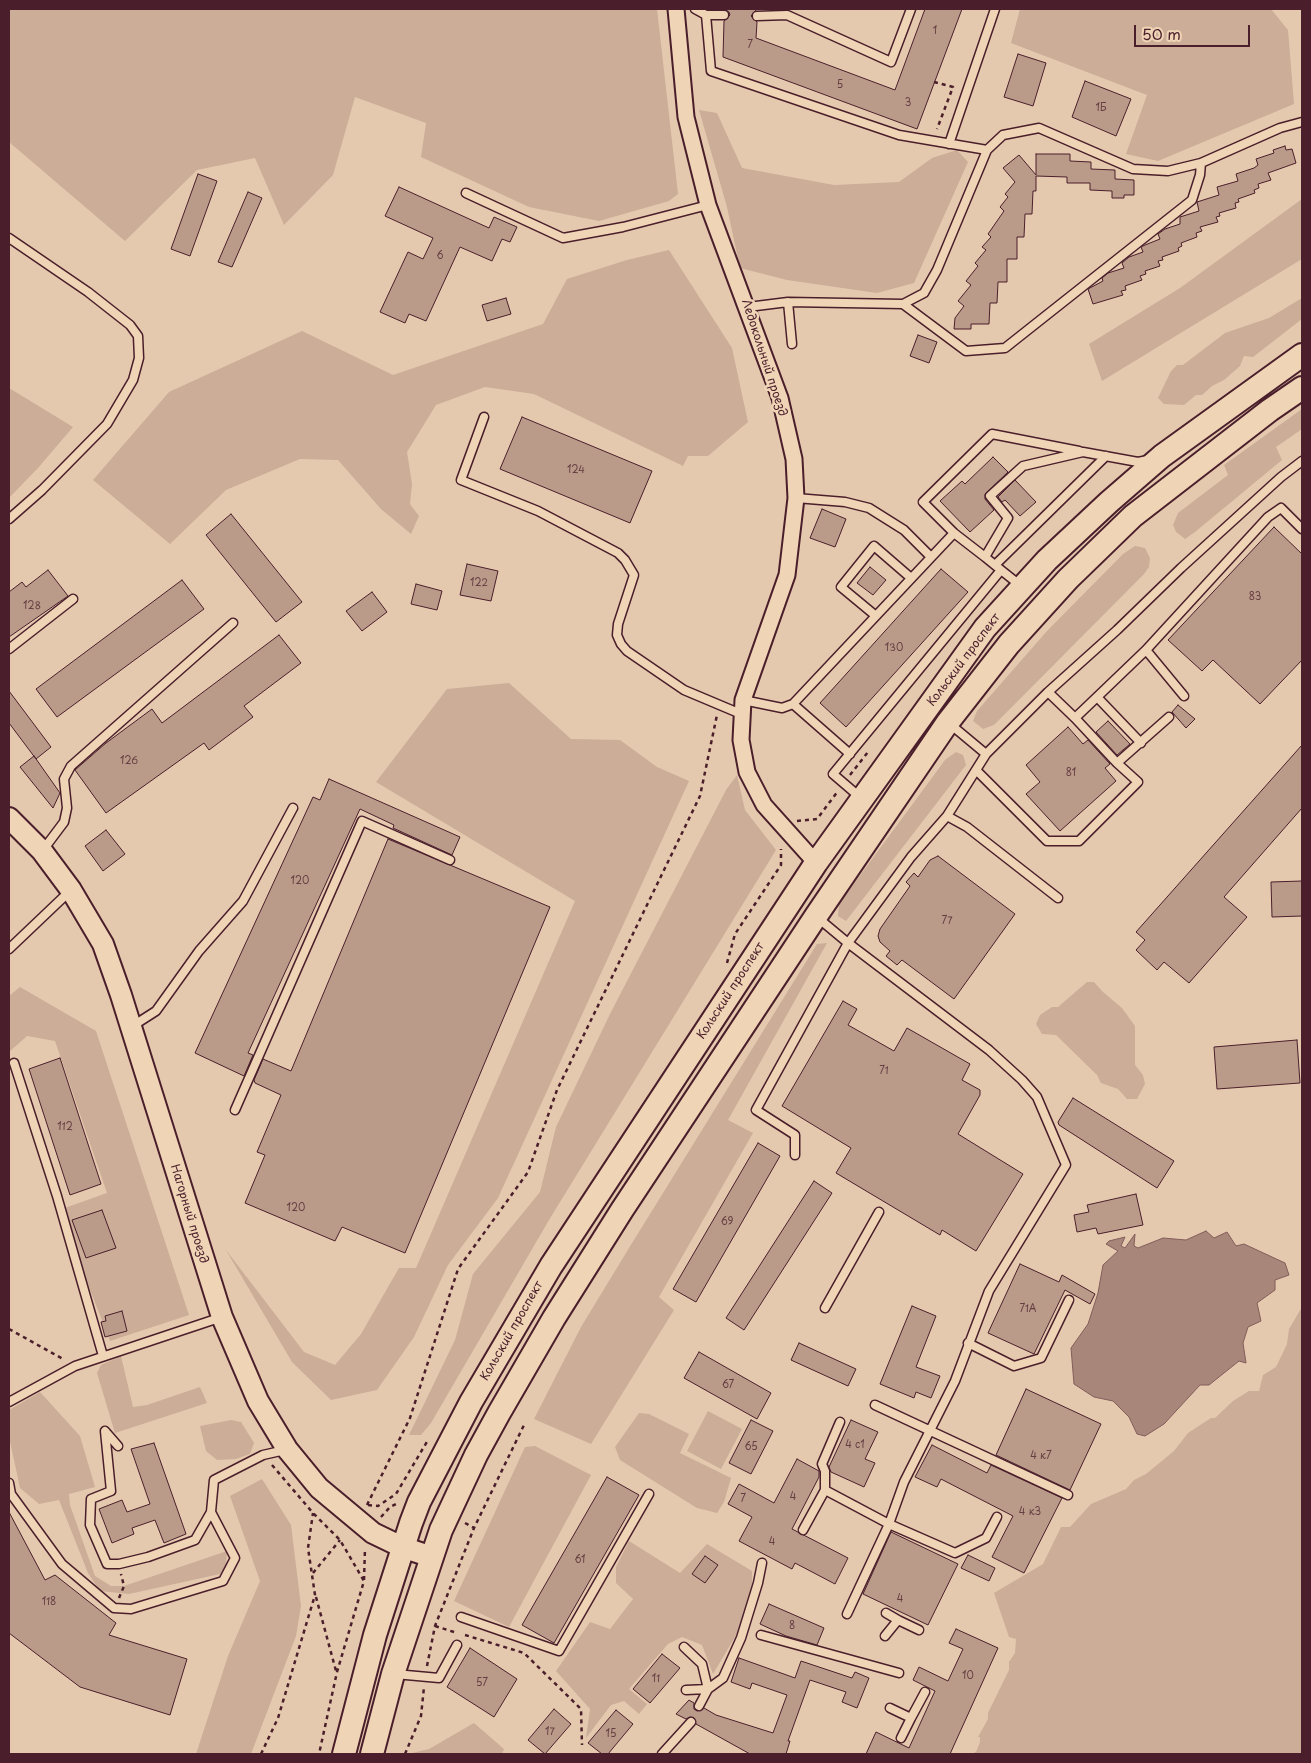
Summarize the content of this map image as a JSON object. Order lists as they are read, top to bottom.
{
  "streets": {
    "main road": ["Кольский проспект", "Нагорный проезд"],
    "street": ["Ледокольный проезд"]
  },
  "crossings": [
    ["Ледокольный проезд", "Кольский проспект"],
    ["Кольский проспект", "Нагорный проезд"]
  ],
  "house_numbers": [
    "1",
    "7",
    "5",
    "3",
    "1Б",
    "6",
    "124",
    "122",
    "83",
    "128",
    "130",
    "126",
    "81",
    "120",
    "77",
    "71",
    "112",
    "120",
    "69",
    "71А",
    "67",
    "4 с1",
    "65",
    "4 к7",
    "4",
    "7",
    "4 к3",
    "4",
    "61",
    "4",
    "118",
    "8",
    "10",
    "11",
    "57",
    "17",
    "15"
  ],
  "scale_bar": "50 m"
}
